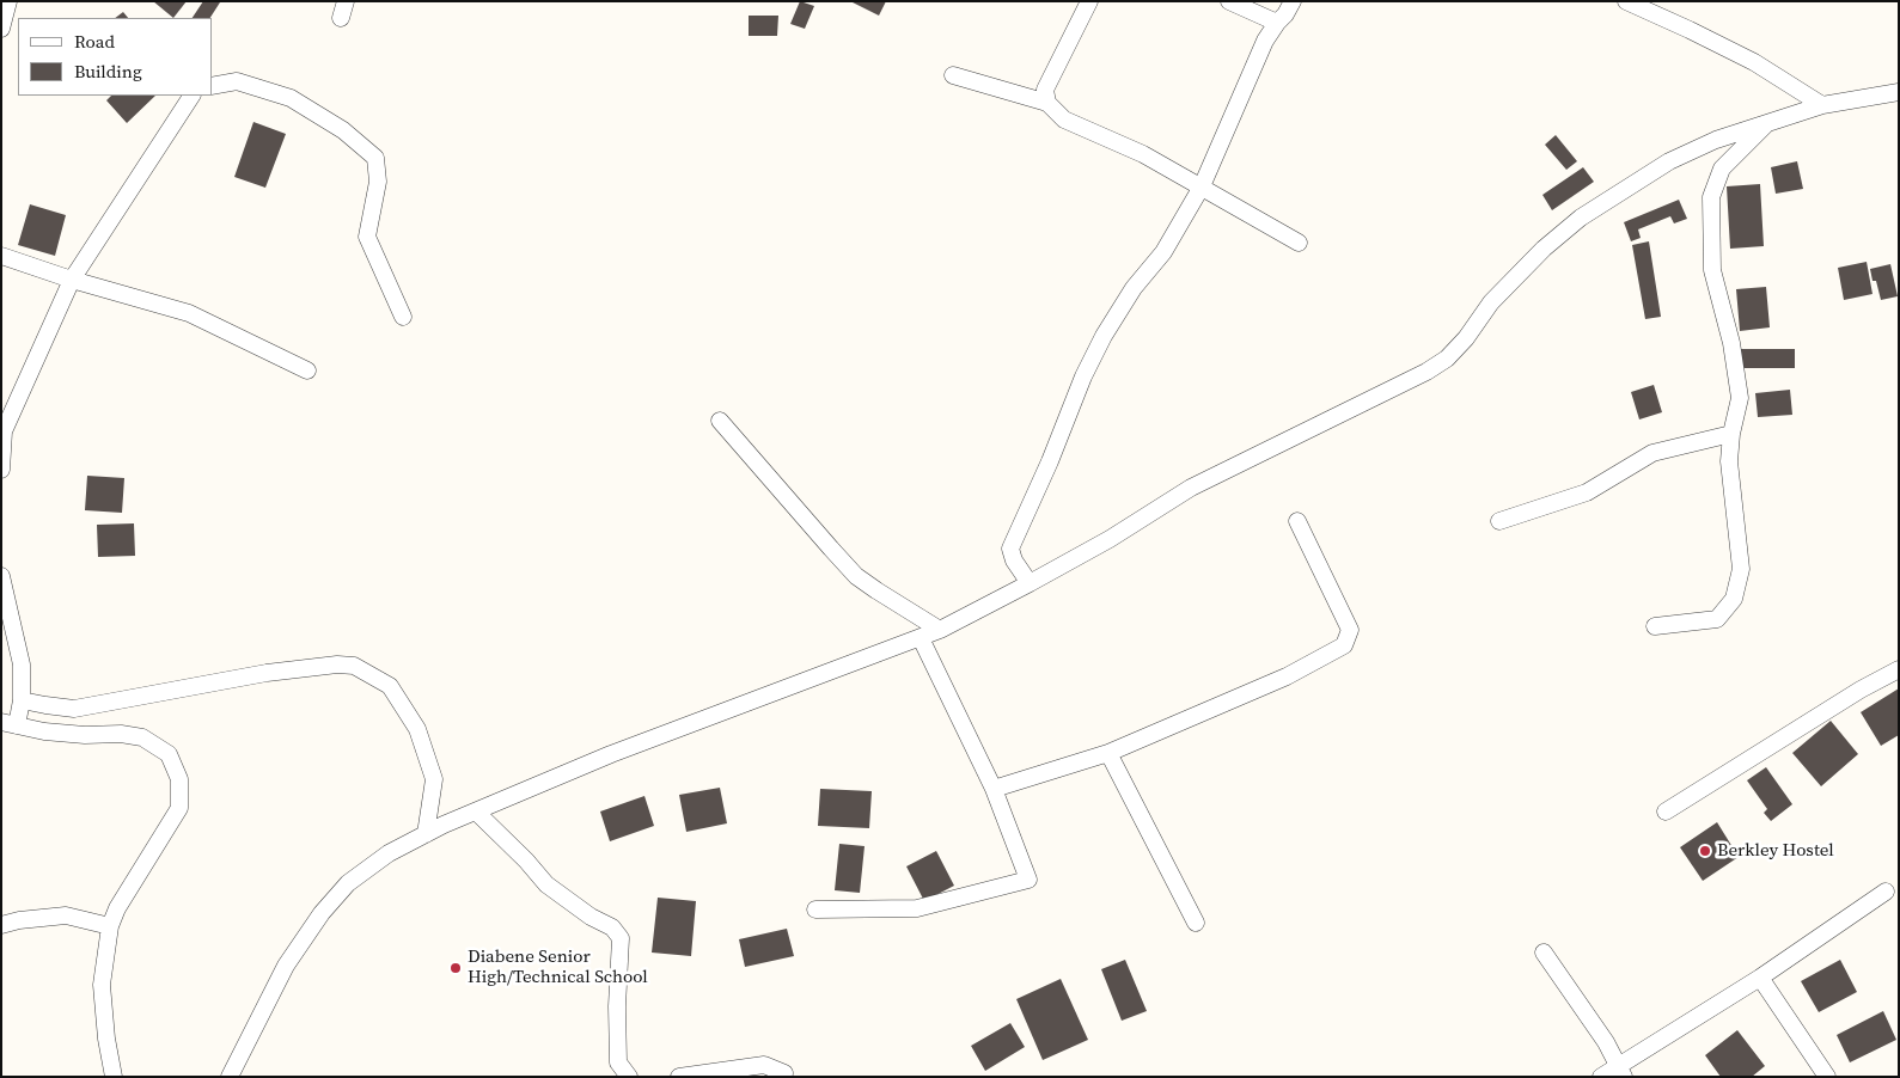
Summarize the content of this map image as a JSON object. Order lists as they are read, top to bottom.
{
  "places": ["Berkley Hostel", "Diabene Senior High/Technical School"],
  "legend": ["Road", "Building"]
}
